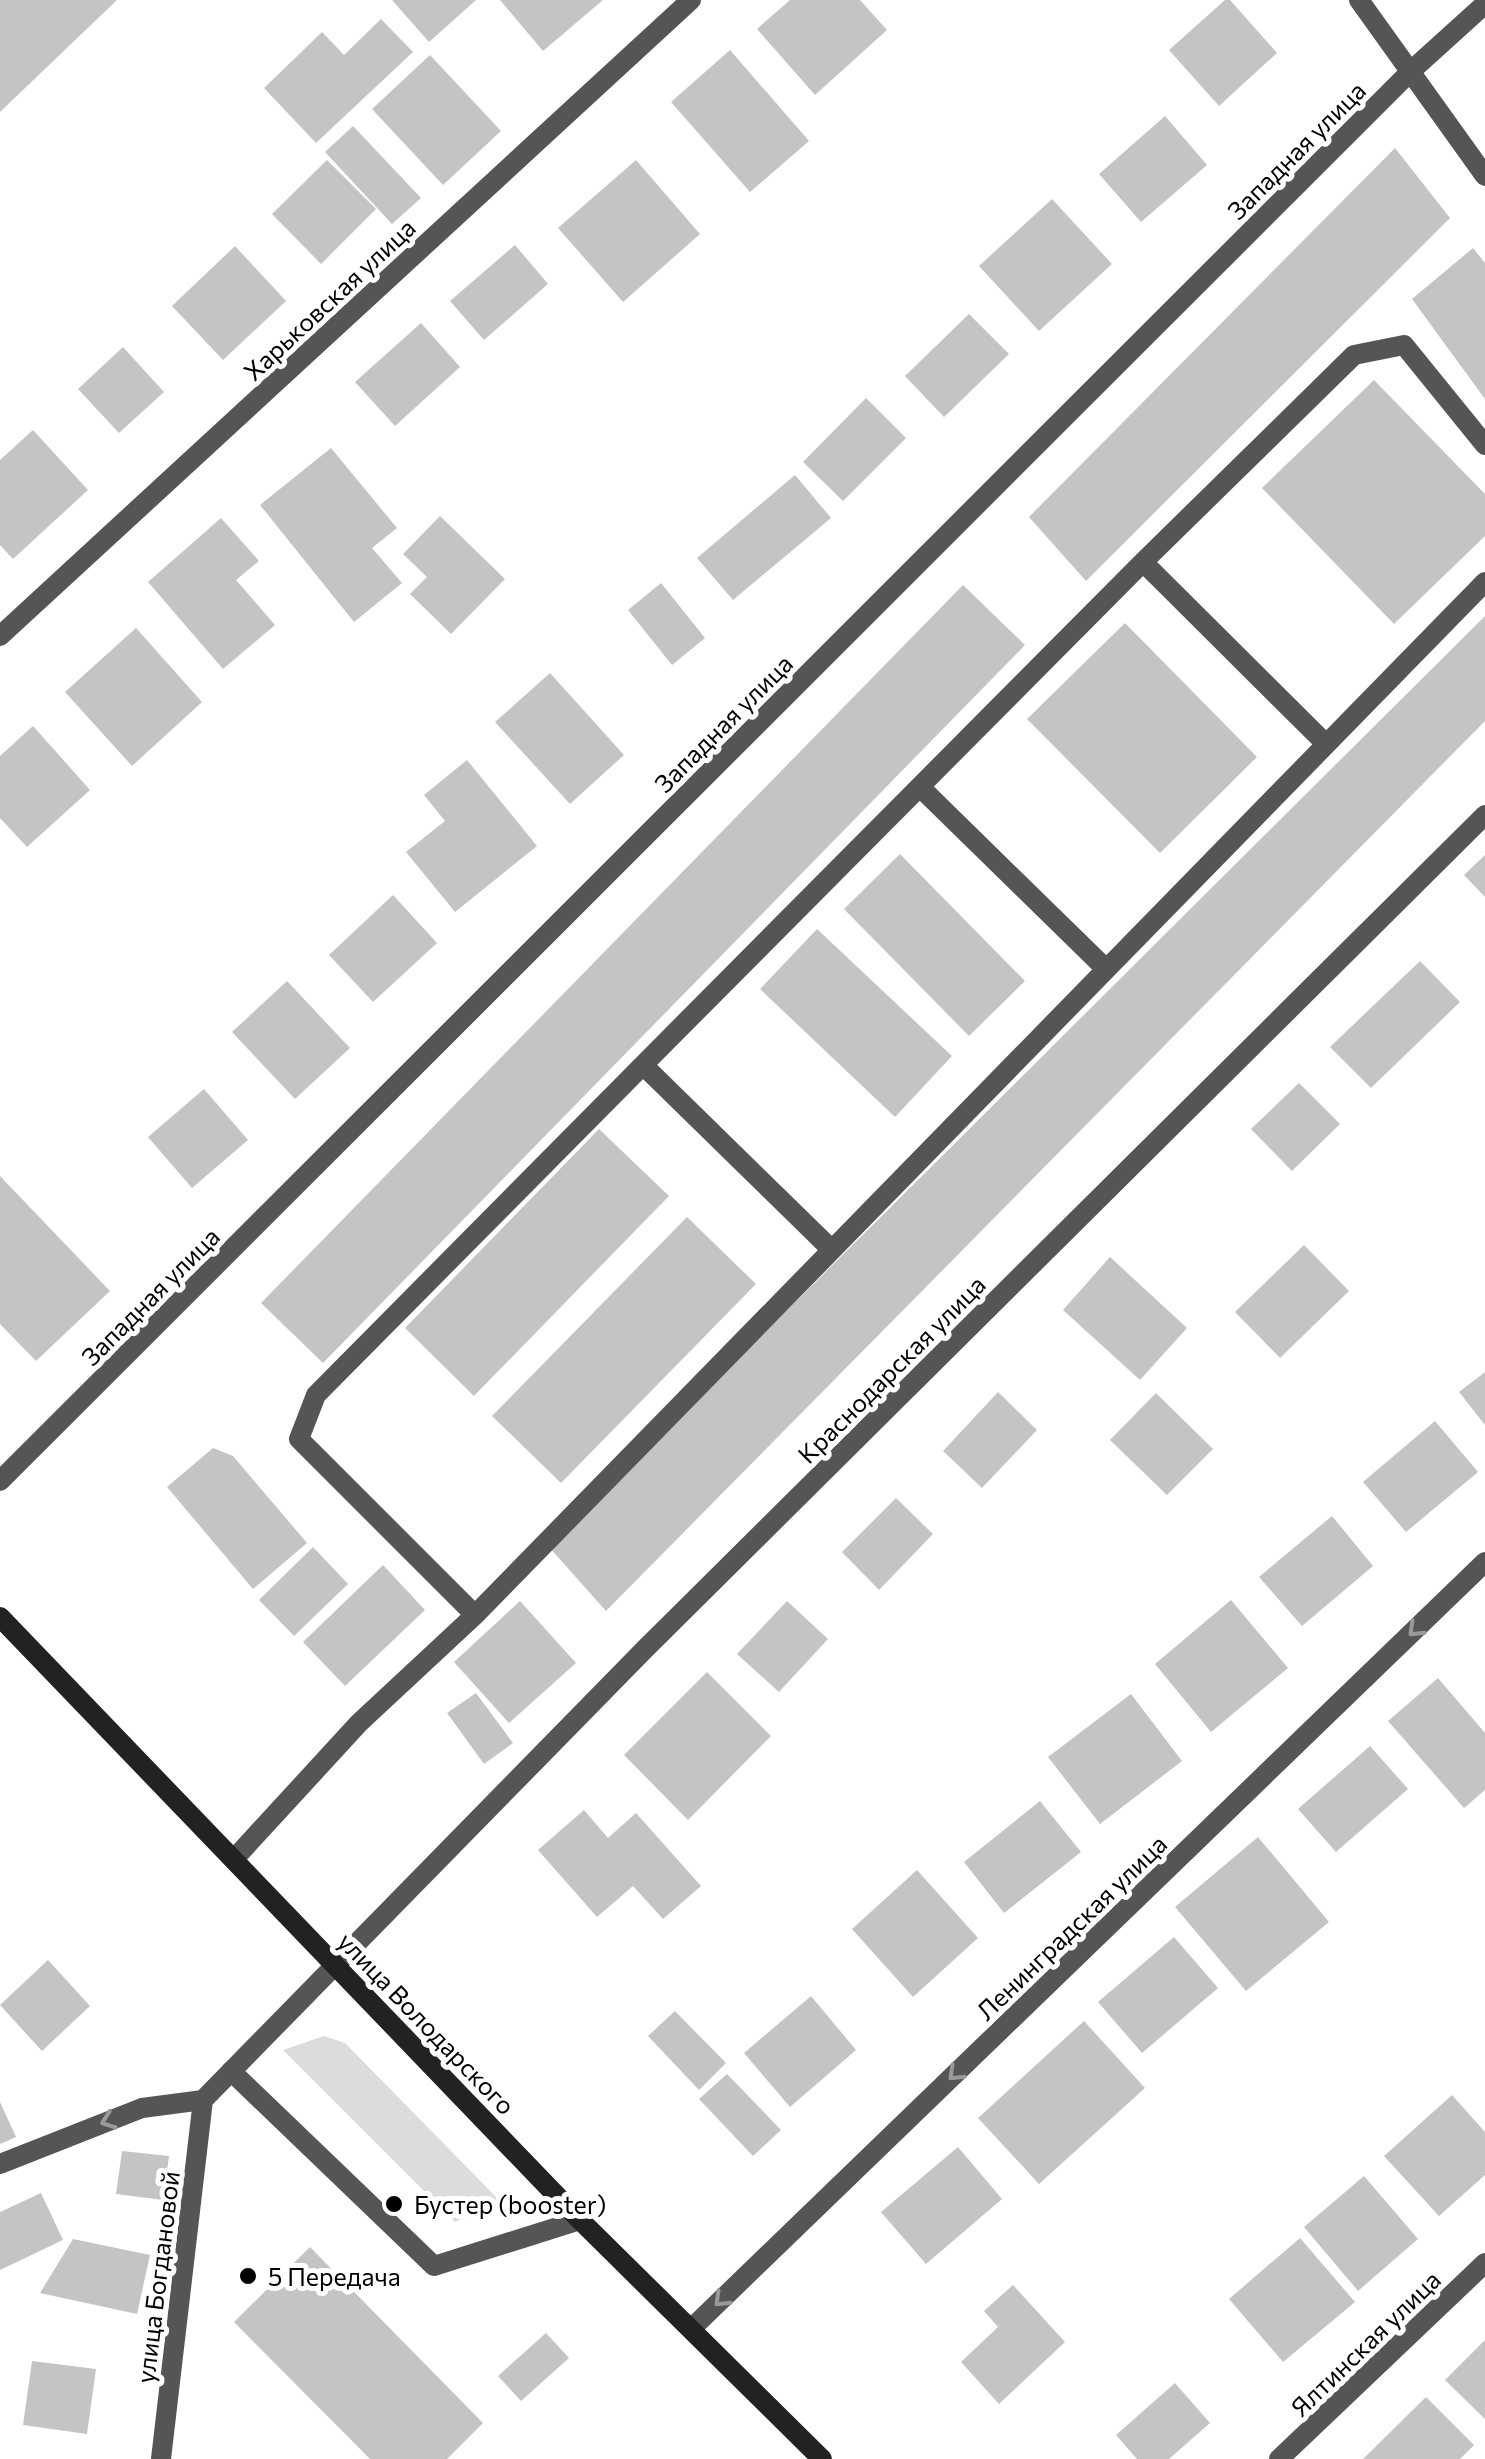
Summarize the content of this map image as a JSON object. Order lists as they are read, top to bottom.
{
  "streets": {
    "main road": ["улица Володарского"],
    "street": [
      "Западная улица",
      "Харьковская улица",
      "Краснодарская улица",
      "Ленинградская улица",
      "улица Богдановой",
      "Ялтинская улица"
    ]
  },
  "crossings": [
    ["Краснодарская улица", "улица Володарского"],
    ["Краснодарская улица", "улица Богдановой"],
    ["Ленинградская улица", "улица Володарского"]
  ],
  "one_way": ["Ленинградская улица"],
  "places": ["Бустер (booster)", "5 Передача"]
}
